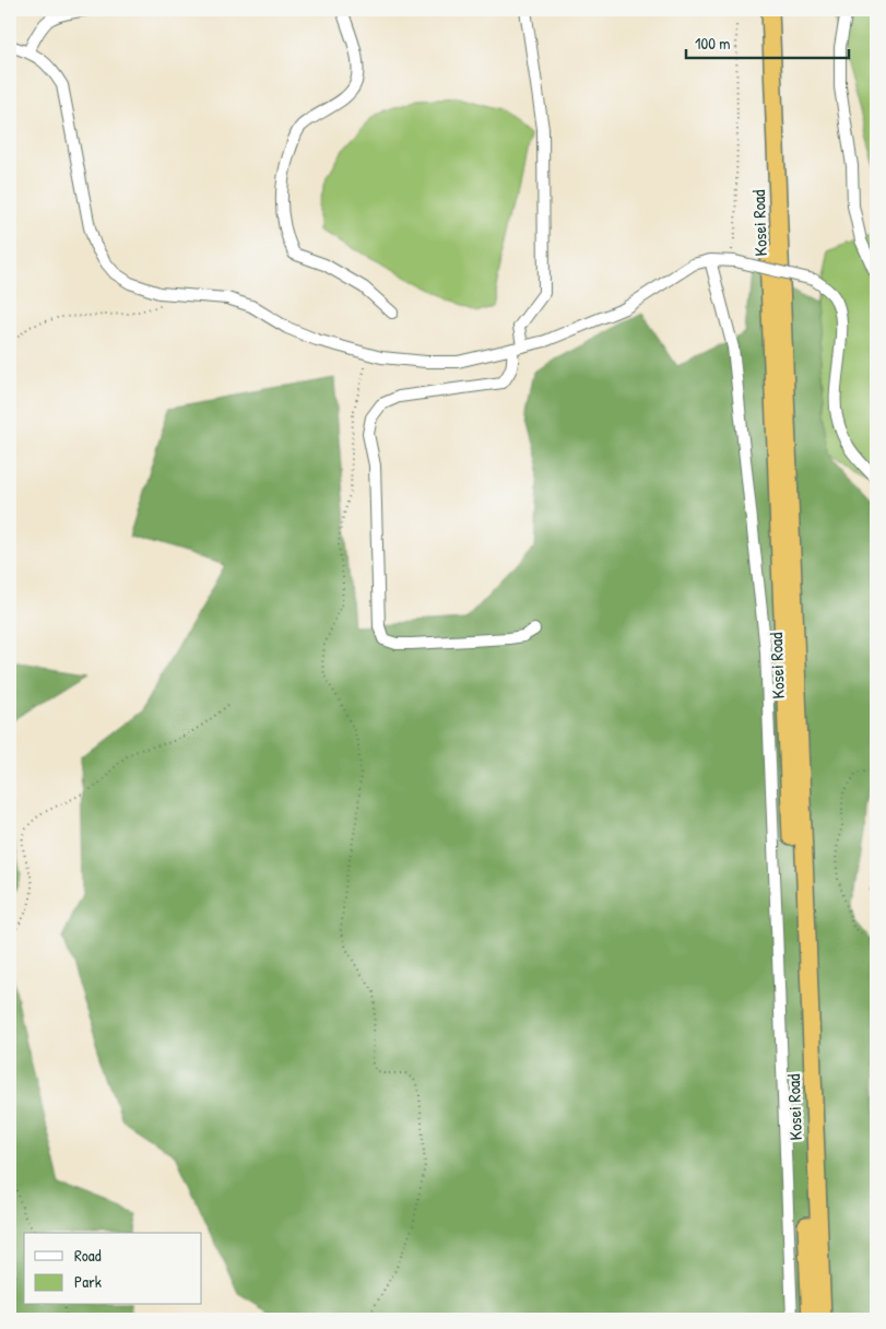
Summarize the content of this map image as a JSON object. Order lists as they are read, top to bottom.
{
  "streets": {
    "highway": ["Kosei Road"]
  },
  "legend": ["Road", "Park"],
  "scale_bar": "100 m"
}
